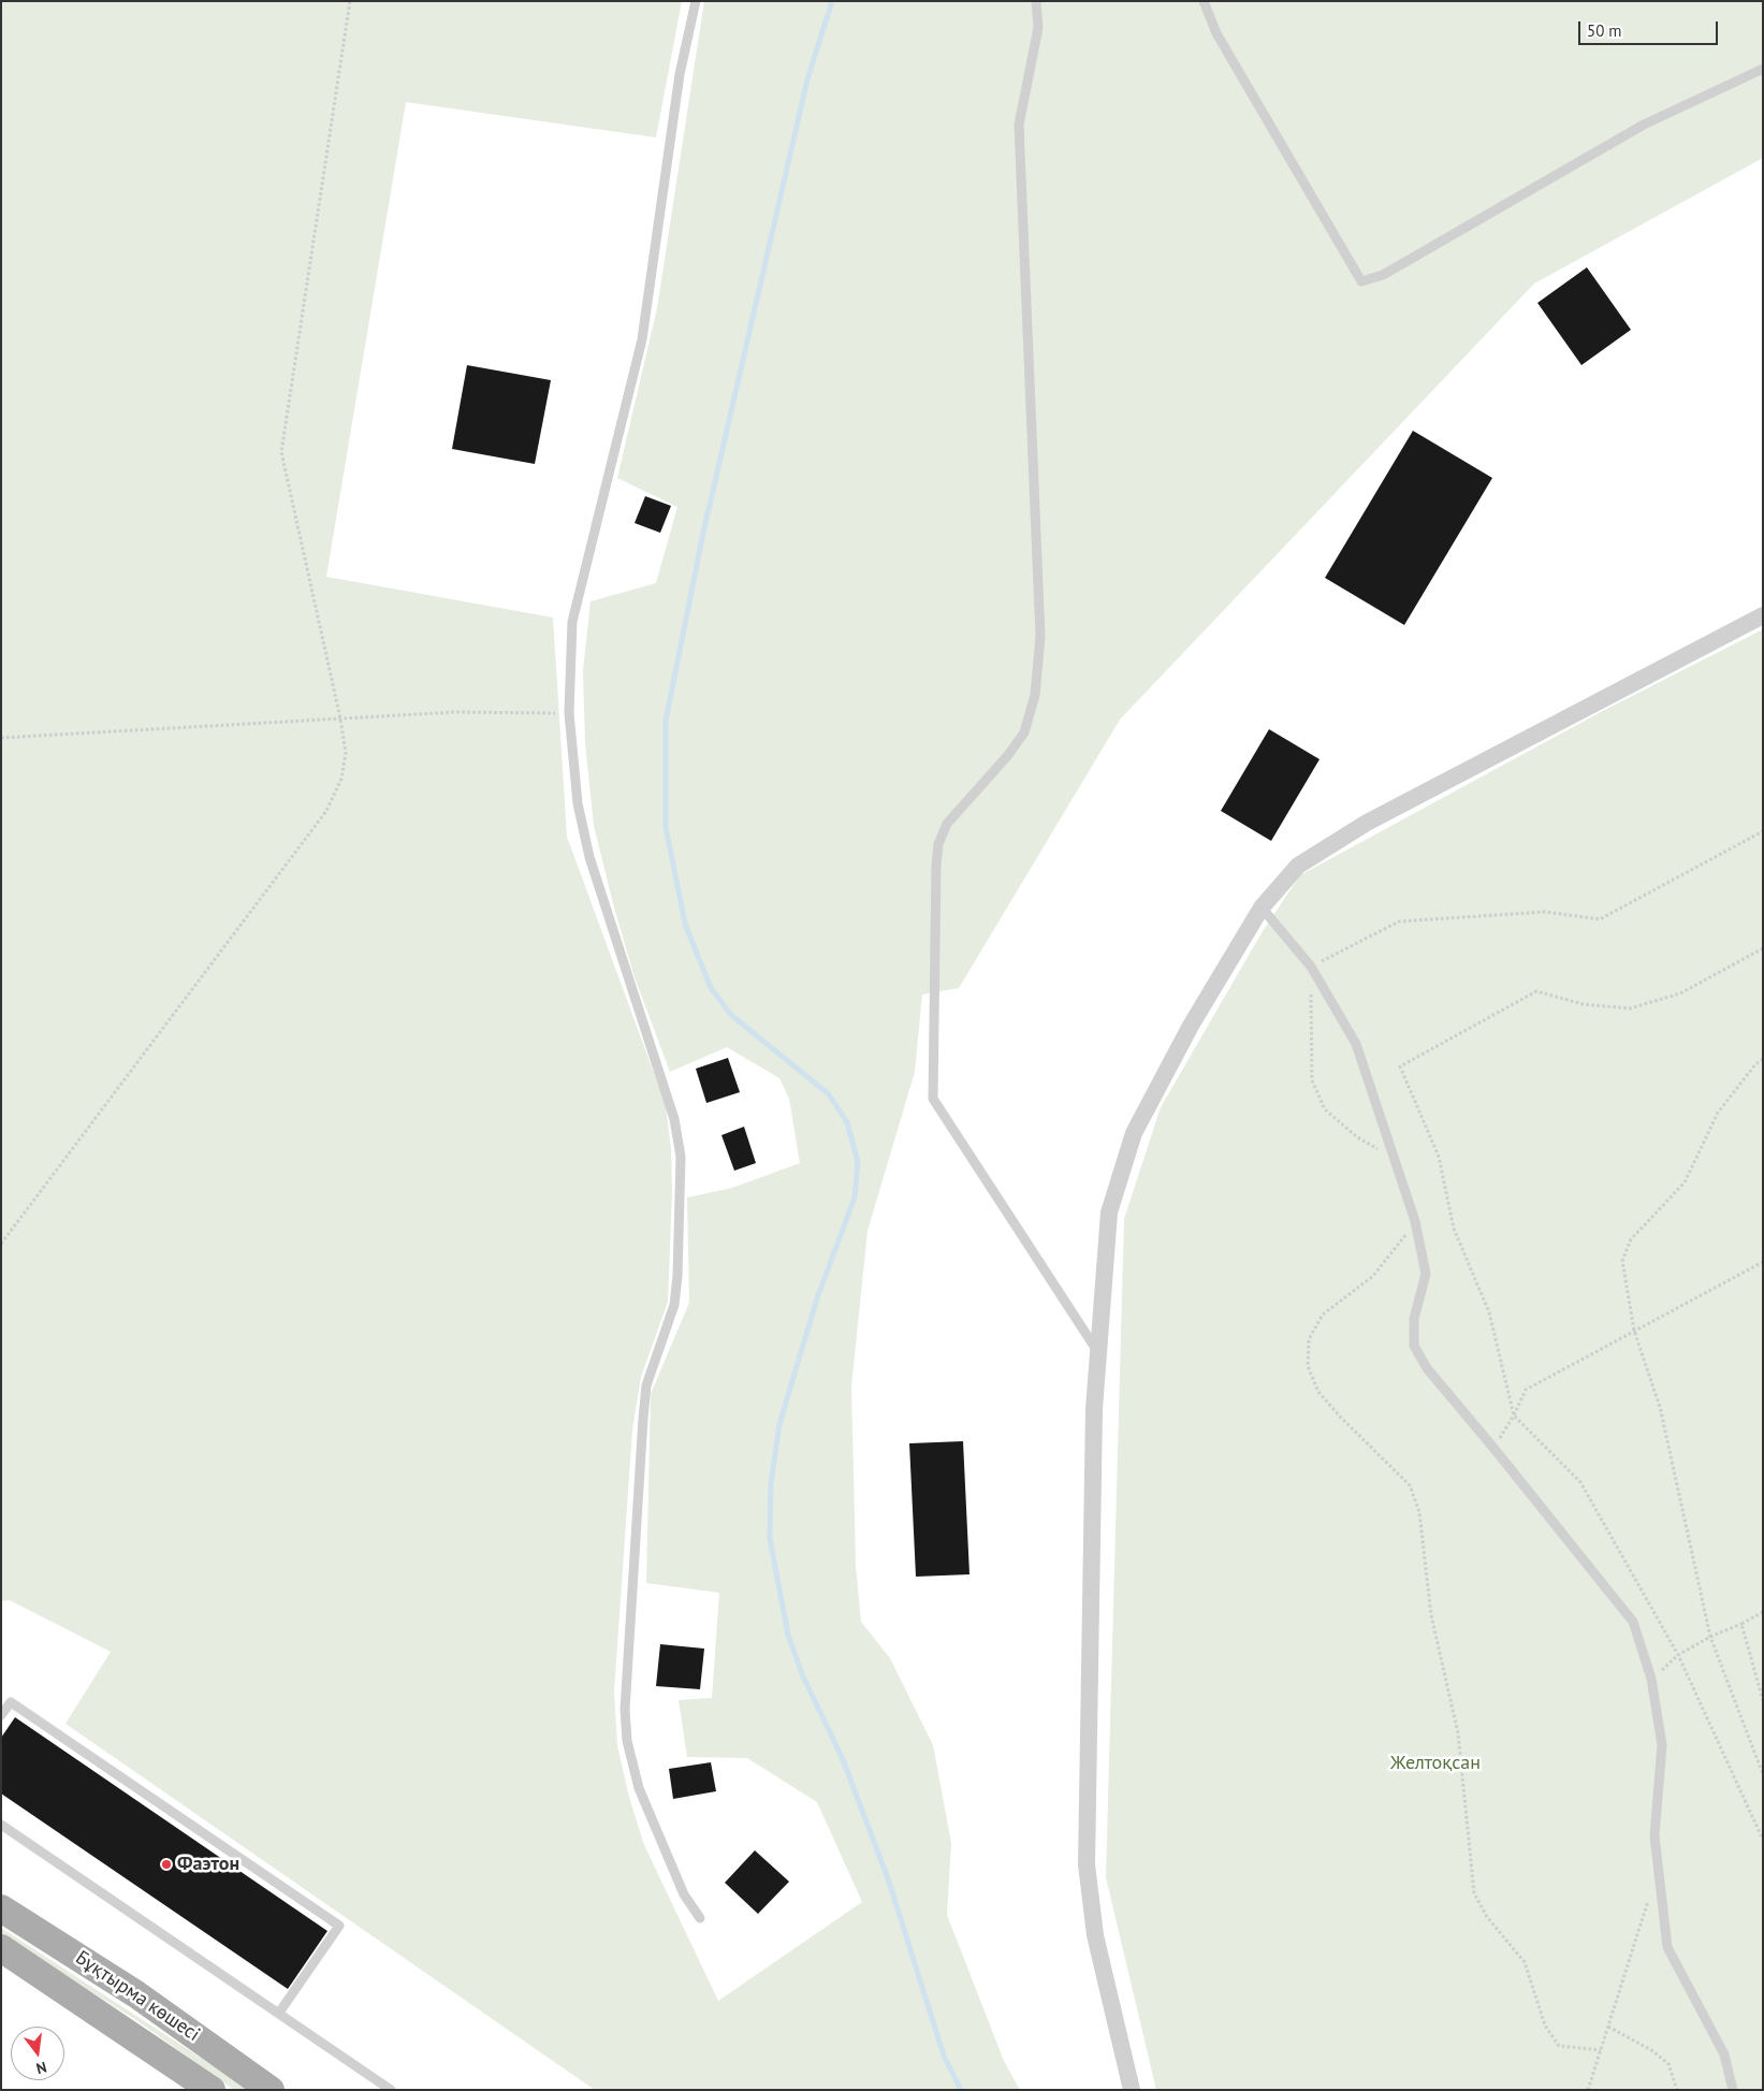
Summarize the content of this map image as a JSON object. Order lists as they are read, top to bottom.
{
  "streets": {
    "main road": ["Бұқтырма көшесі"]
  },
  "parks": ["Желтоқсан"],
  "places": ["Фаэтон"],
  "scale_bar": "50 m",
  "north": "bottom"
}
